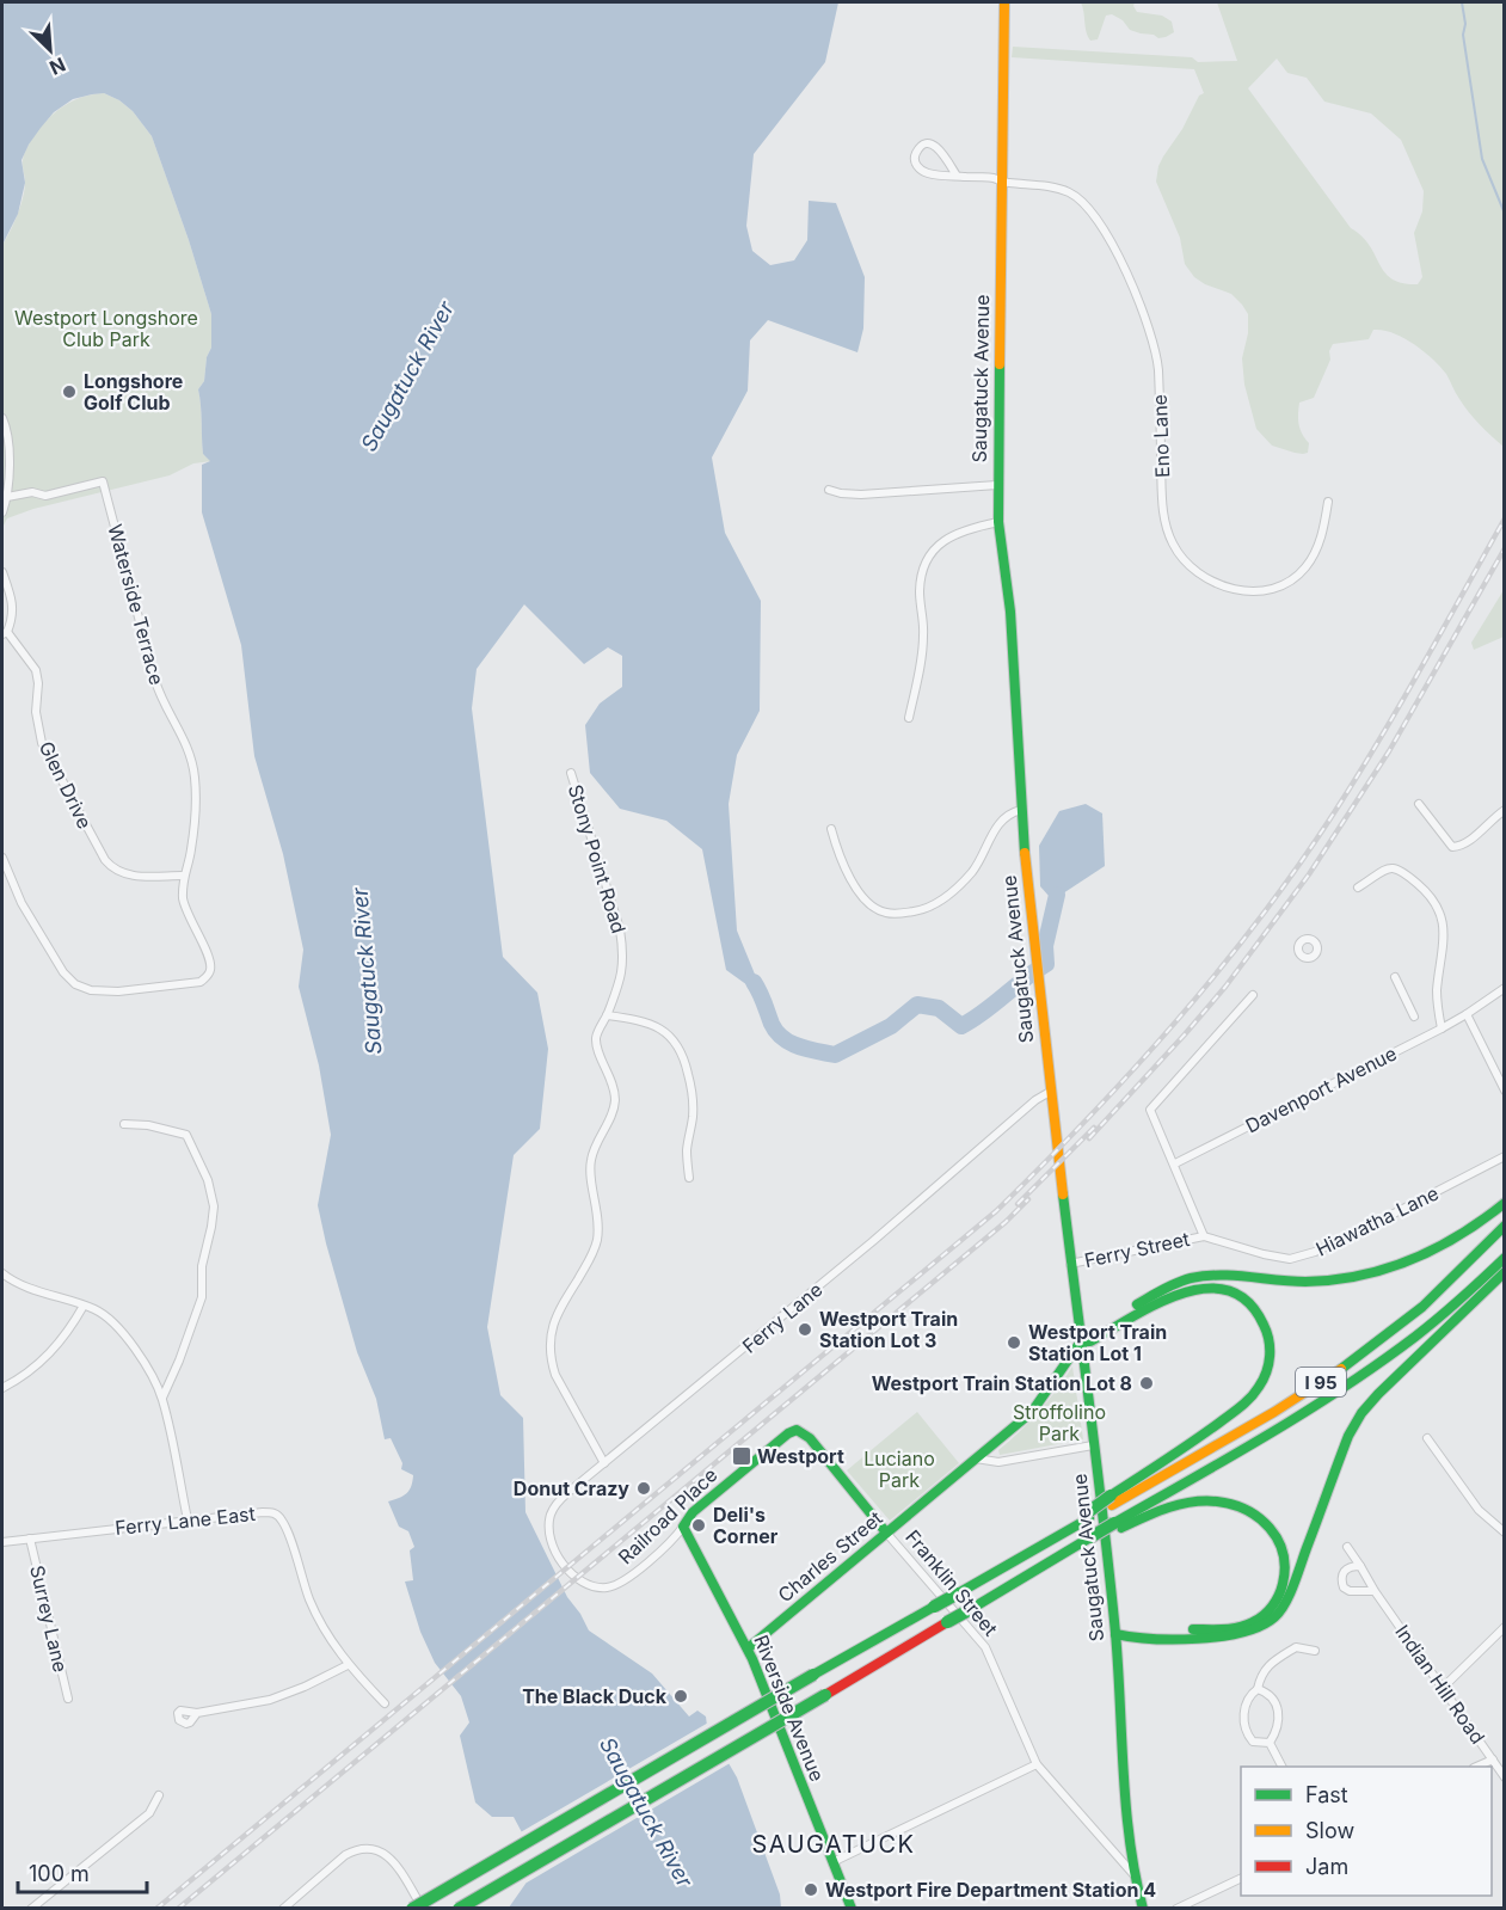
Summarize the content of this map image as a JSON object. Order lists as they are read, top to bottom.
{
  "streets": {
    "main road": [
      "Saugatuck Avenue",
      "I 95",
      "Railroad Place",
      "Charles Street",
      "Franklin Street",
      "Riverside Avenue"
    ],
    "street": [
      "Eno Lane",
      "Waterside Terrace",
      "Glen Drive",
      "Stony Point Road",
      "Davenport Avenue",
      "Hiawatha Lane",
      "Ferry Street",
      "Ferry Lane",
      "Ferry Lane East",
      "Surrey Lane",
      "Indian Hill Road"
    ]
  },
  "crossings": [
    ["Saugatuck Avenue", "Eno Lane"],
    ["Saugatuck Avenue", "Ferry Street"],
    ["Saugatuck Avenue", "Ferry Lane"],
    ["Saugatuck Avenue", "Charles Street"],
    ["Saugatuck Avenue", "Franklin Street"],
    ["Waterside Terrace", "Glen Drive"],
    ["Stony Point Road", "Ferry Lane"],
    ["Hiawatha Lane", "Ferry Street"],
    ["Ferry Lane", "Railroad Place"],
    ["Railroad Place", "Franklin Street"],
    ["Railroad Place", "Riverside Avenue"],
    ["Ferry Lane East", "Surrey Lane"],
    ["Charles Street", "Franklin Street"],
    ["Charles Street", "Riverside Avenue"]
  ],
  "districts": ["SAUGATUCK"],
  "water": ["Saugatuck River"],
  "parks": ["Westport Longshore Club Park", "Stroffolino Park", "Luciano Park"],
  "places": {
    "other": [
      "Longshore Golf Club",
      "Westport Train Station Lot 3",
      "Westport Train Station Lot 1",
      "Westport Train Station Lot 8",
      "Donut Crazy",
      "Deli's Corner",
      "The Black Duck",
      "Westport Fire Department Station 4"
    ],
    "transit": ["Westport"]
  },
  "legend": ["Fast", "Slow", "Jam"],
  "scale_bar": "100 m",
  "north": "bottom right"
}
